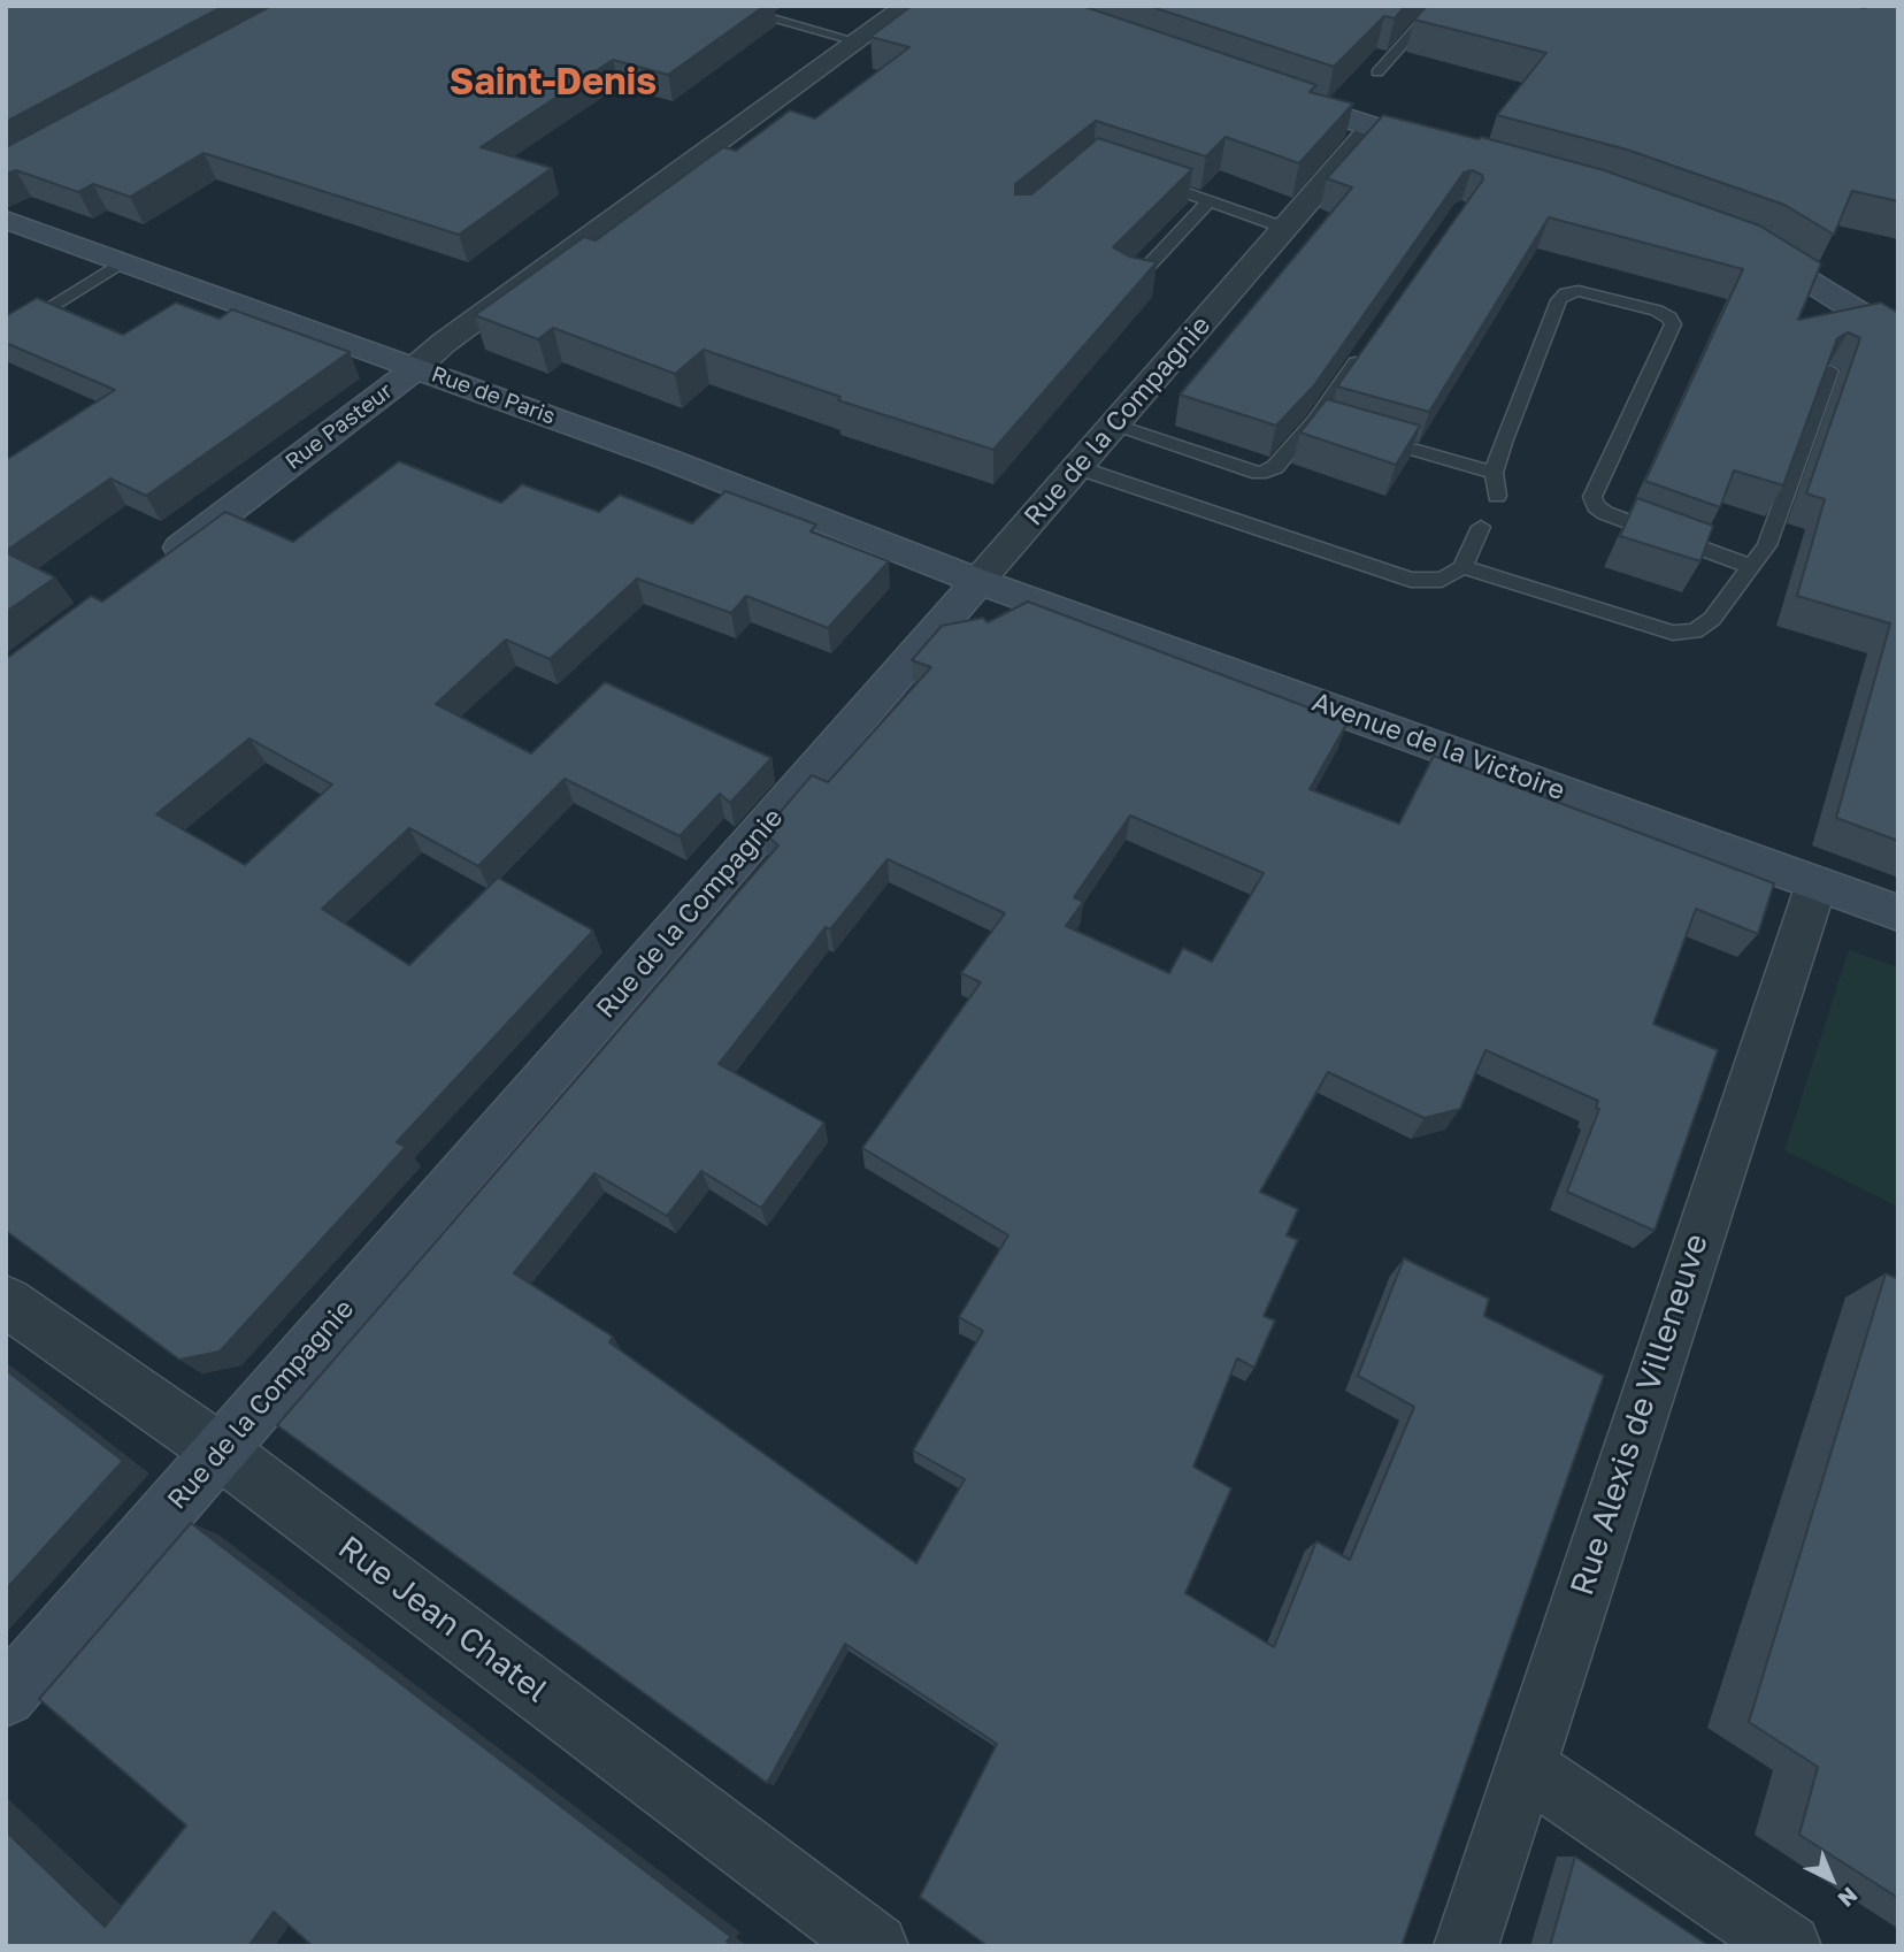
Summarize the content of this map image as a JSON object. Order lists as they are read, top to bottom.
{
  "streets": {
    "main road": [
      "Rue de Paris",
      "Rue de la Compagnie",
      "Rue Pasteur",
      "Avenue de la Victoire"
    ],
    "street": ["Rue Alexis de Villeneuve", "Rue Jean Chatel"]
  },
  "crossings": [
    ["Rue de Paris", "Rue de la Compagnie"],
    ["Rue de Paris", "Rue Pasteur"],
    ["Rue de Paris", "Avenue de la Victoire"],
    ["Rue de la Compagnie", "Avenue de la Victoire"],
    ["Rue de la Compagnie", "Rue Jean Chatel"],
    ["Avenue de la Victoire", "Rue Alexis de Villeneuve"]
  ],
  "districts": ["Saint-Denis"],
  "north": "bottom right"
}
